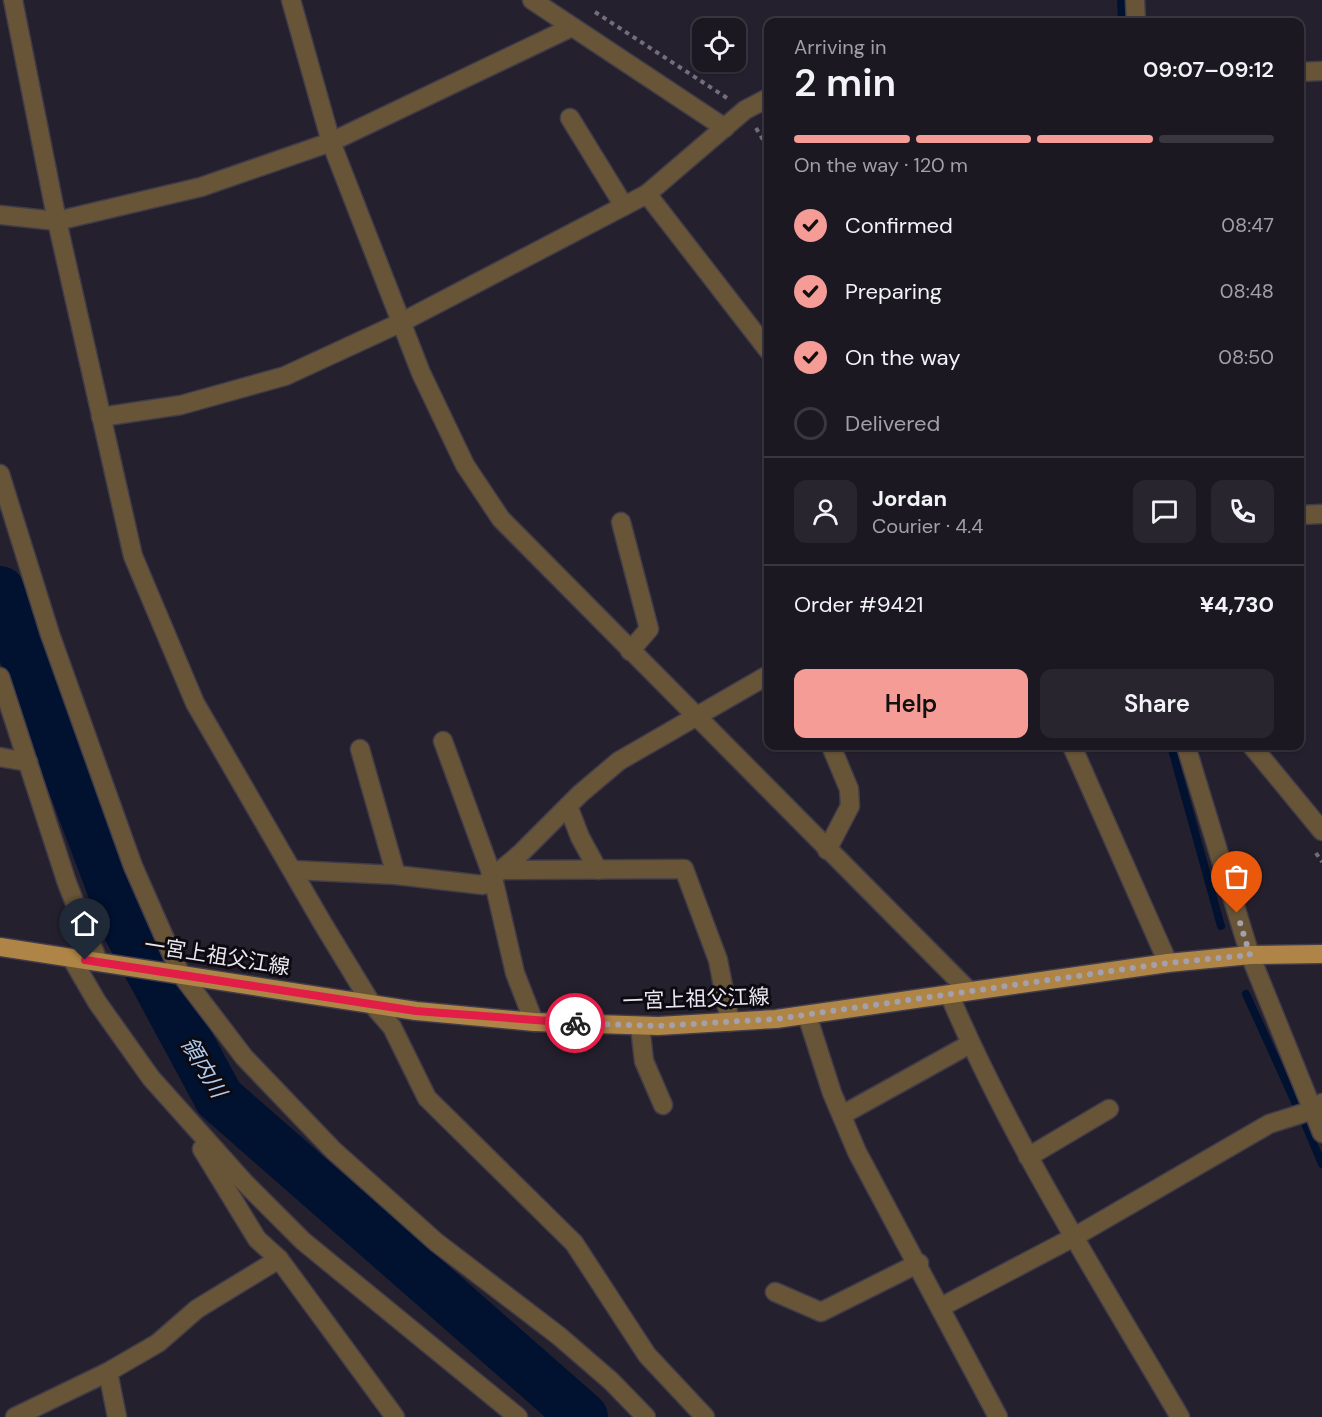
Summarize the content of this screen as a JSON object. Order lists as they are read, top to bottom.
{
  "streets": {
    "main road": ["一宮上祖父江線"]
  },
  "water": ["領内川"],
  "page": {
    "heading": ["2 min", "Arriving in", "09:07–09:12"],
    "panel": [
      "Jordan",
      "Courier · 4.4",
      "Order #9421",
      "¥4,730"
    ],
    "bar": "On the way · 120 m",
    "list": [
      ["Confirmed", "08:47"],
      ["Preparing", "08:48"],
      ["On the way", "08:50"],
      "Delivered"
    ],
    "buttons": ["Help", "Share"]
  }
}
